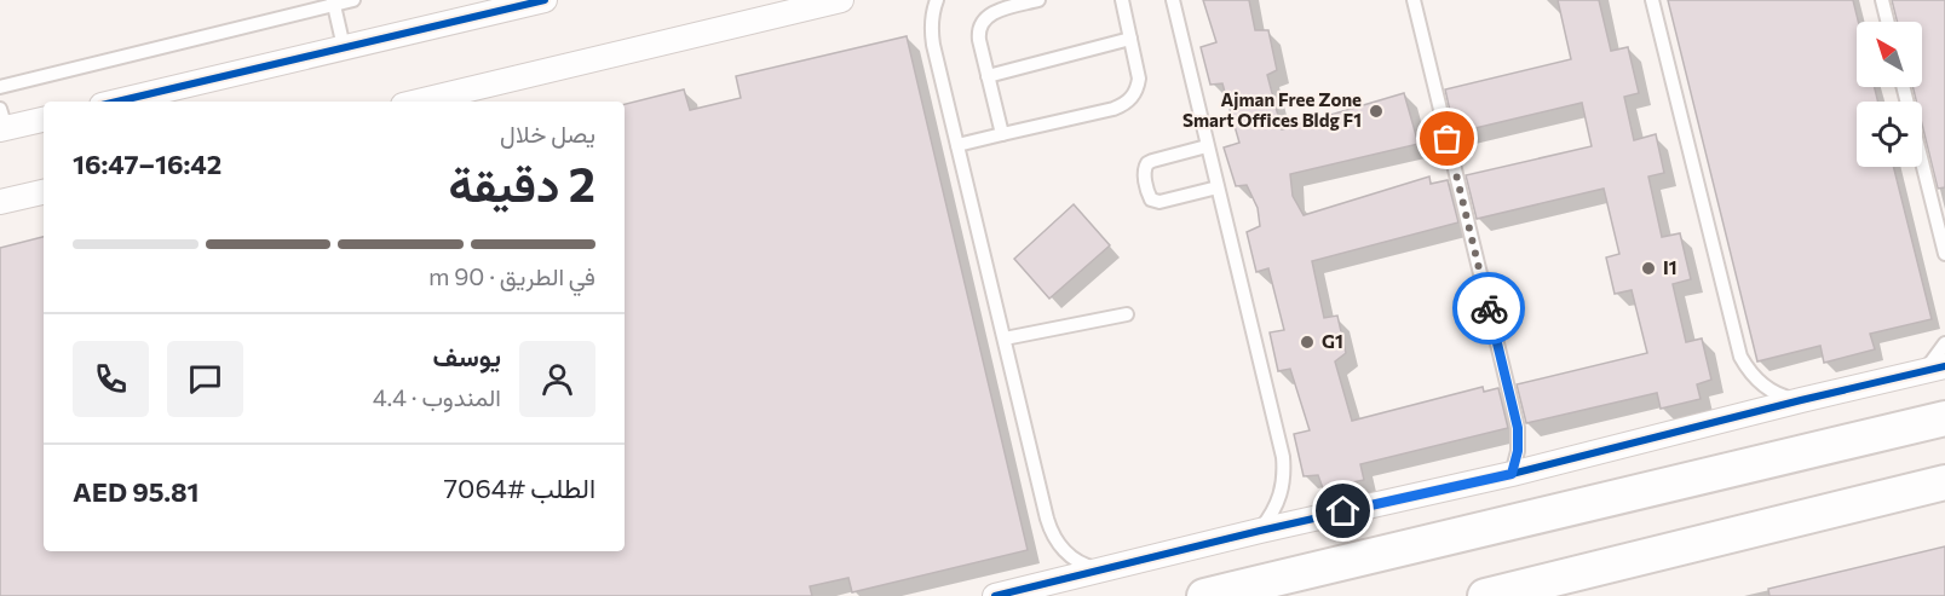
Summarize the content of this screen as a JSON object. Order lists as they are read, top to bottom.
{
  "places": ["Ajman Free Zone Smart Offices Bldg F1", "I1", "G1"],
  "north": "top left",
  "page": {
    "heading": ["2 دقيقة", "يصل خلال", "16:42–16:47"],
    "panel": [
      "يوسف",
      "المندوب · 4.4",
      "الطلب #7064",
      "AED 95.81"
    ],
    "bar": "في الطريق · 90 m"
  }
}
